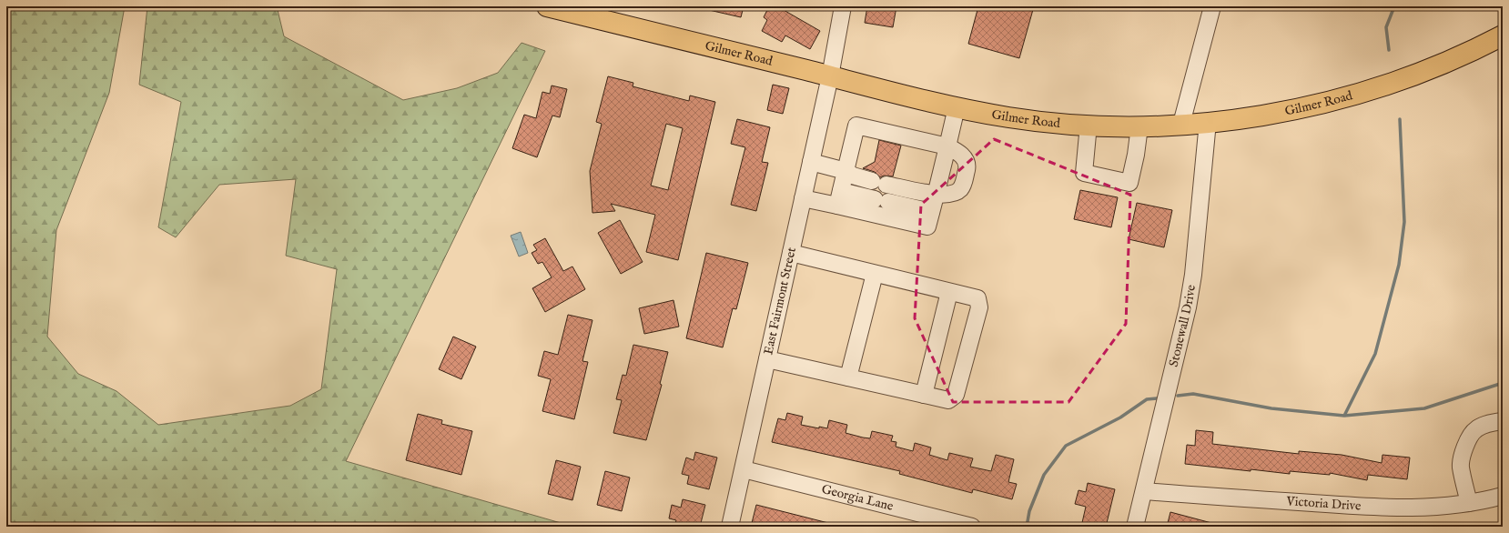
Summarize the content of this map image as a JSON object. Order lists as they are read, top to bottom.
{
  "streets": {
    "main road": ["Gilmer Road"],
    "street": [
      "East Fairmont Street",
      "Stonewall Drive",
      "Georgia Lane",
      "Victoria Drive"
    ]
  },
  "crossings": [
    ["Gilmer Road", "East Fairmont Street"],
    ["Gilmer Road", "Stonewall Drive"],
    ["East Fairmont Street", "Georgia Lane"],
    ["Stonewall Drive", "Victoria Drive"]
  ]
}
